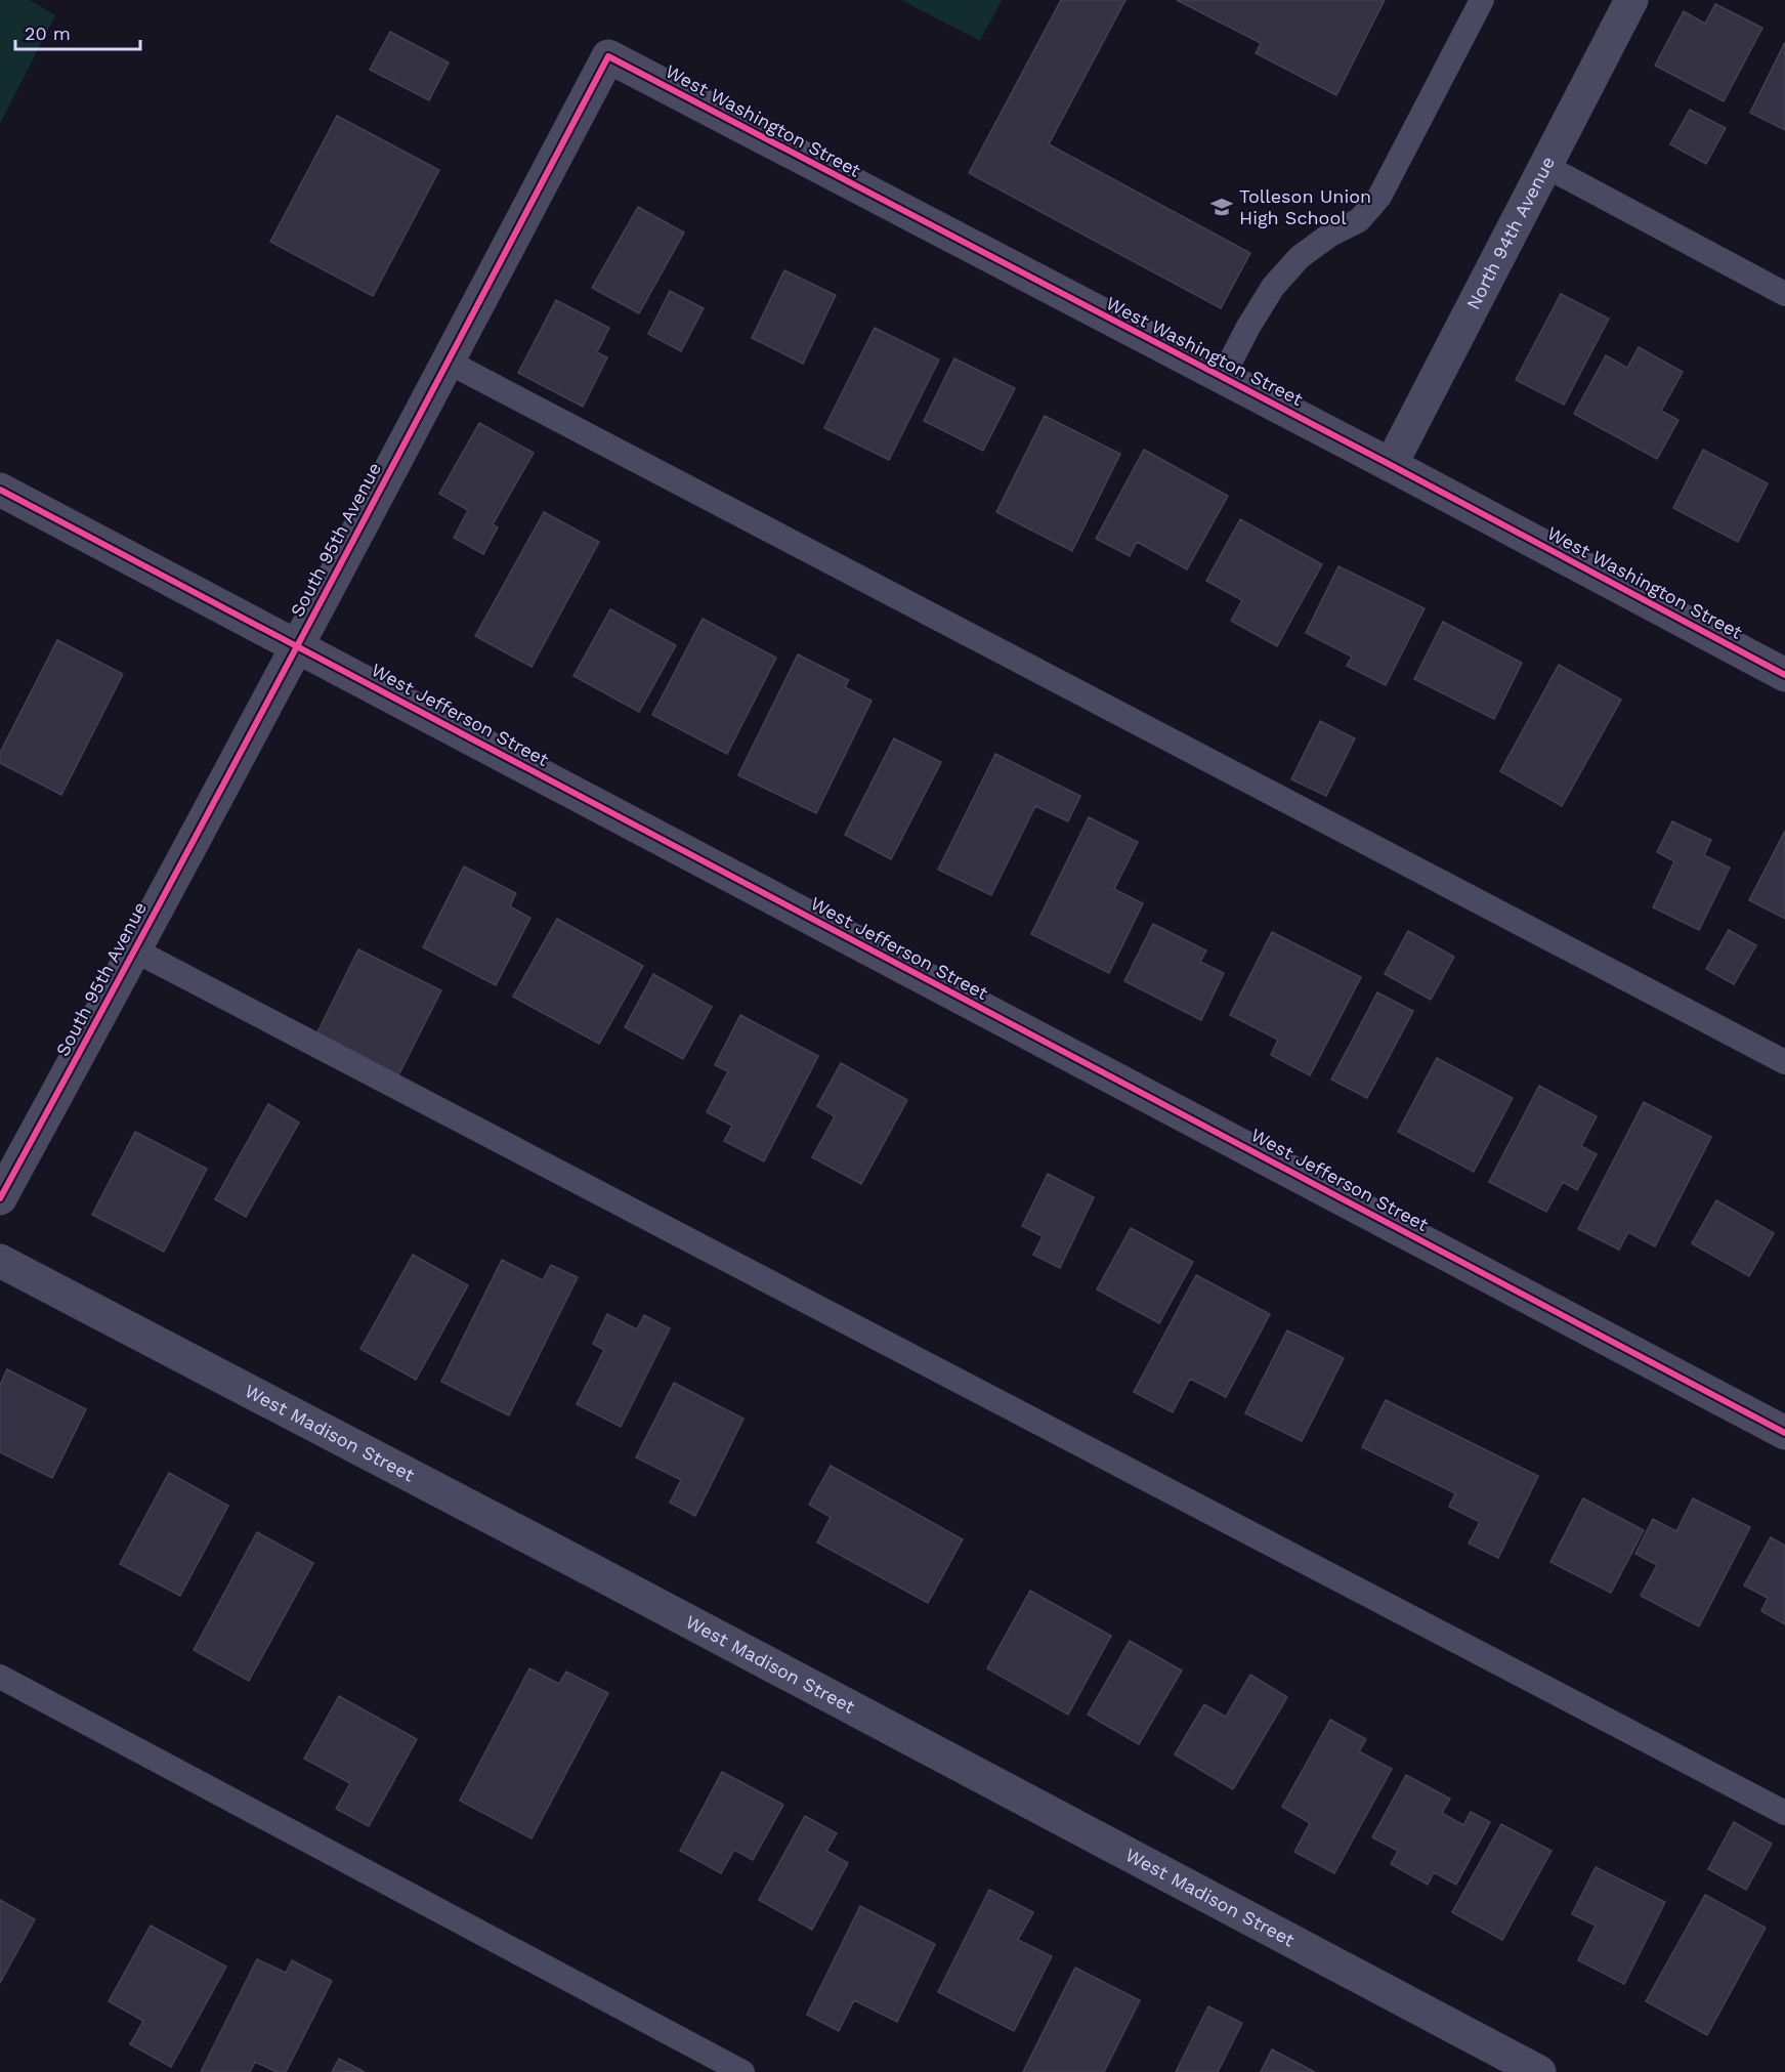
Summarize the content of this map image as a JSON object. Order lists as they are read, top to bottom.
{
  "streets": {
    "street": [
      "West Washington Street",
      "North 94th Avenue",
      "South 95th Avenue",
      "West Jefferson Street",
      "West Madison Street"
    ]
  },
  "crossings": [
    ["West Washington Street", "North 94th Avenue"],
    ["West Washington Street", "South 95th Avenue"],
    ["South 95th Avenue", "West Jefferson Street"]
  ],
  "places": {
    "school or university": ["Tolleson Union High School"]
  },
  "scale_bar": "20 m"
}
